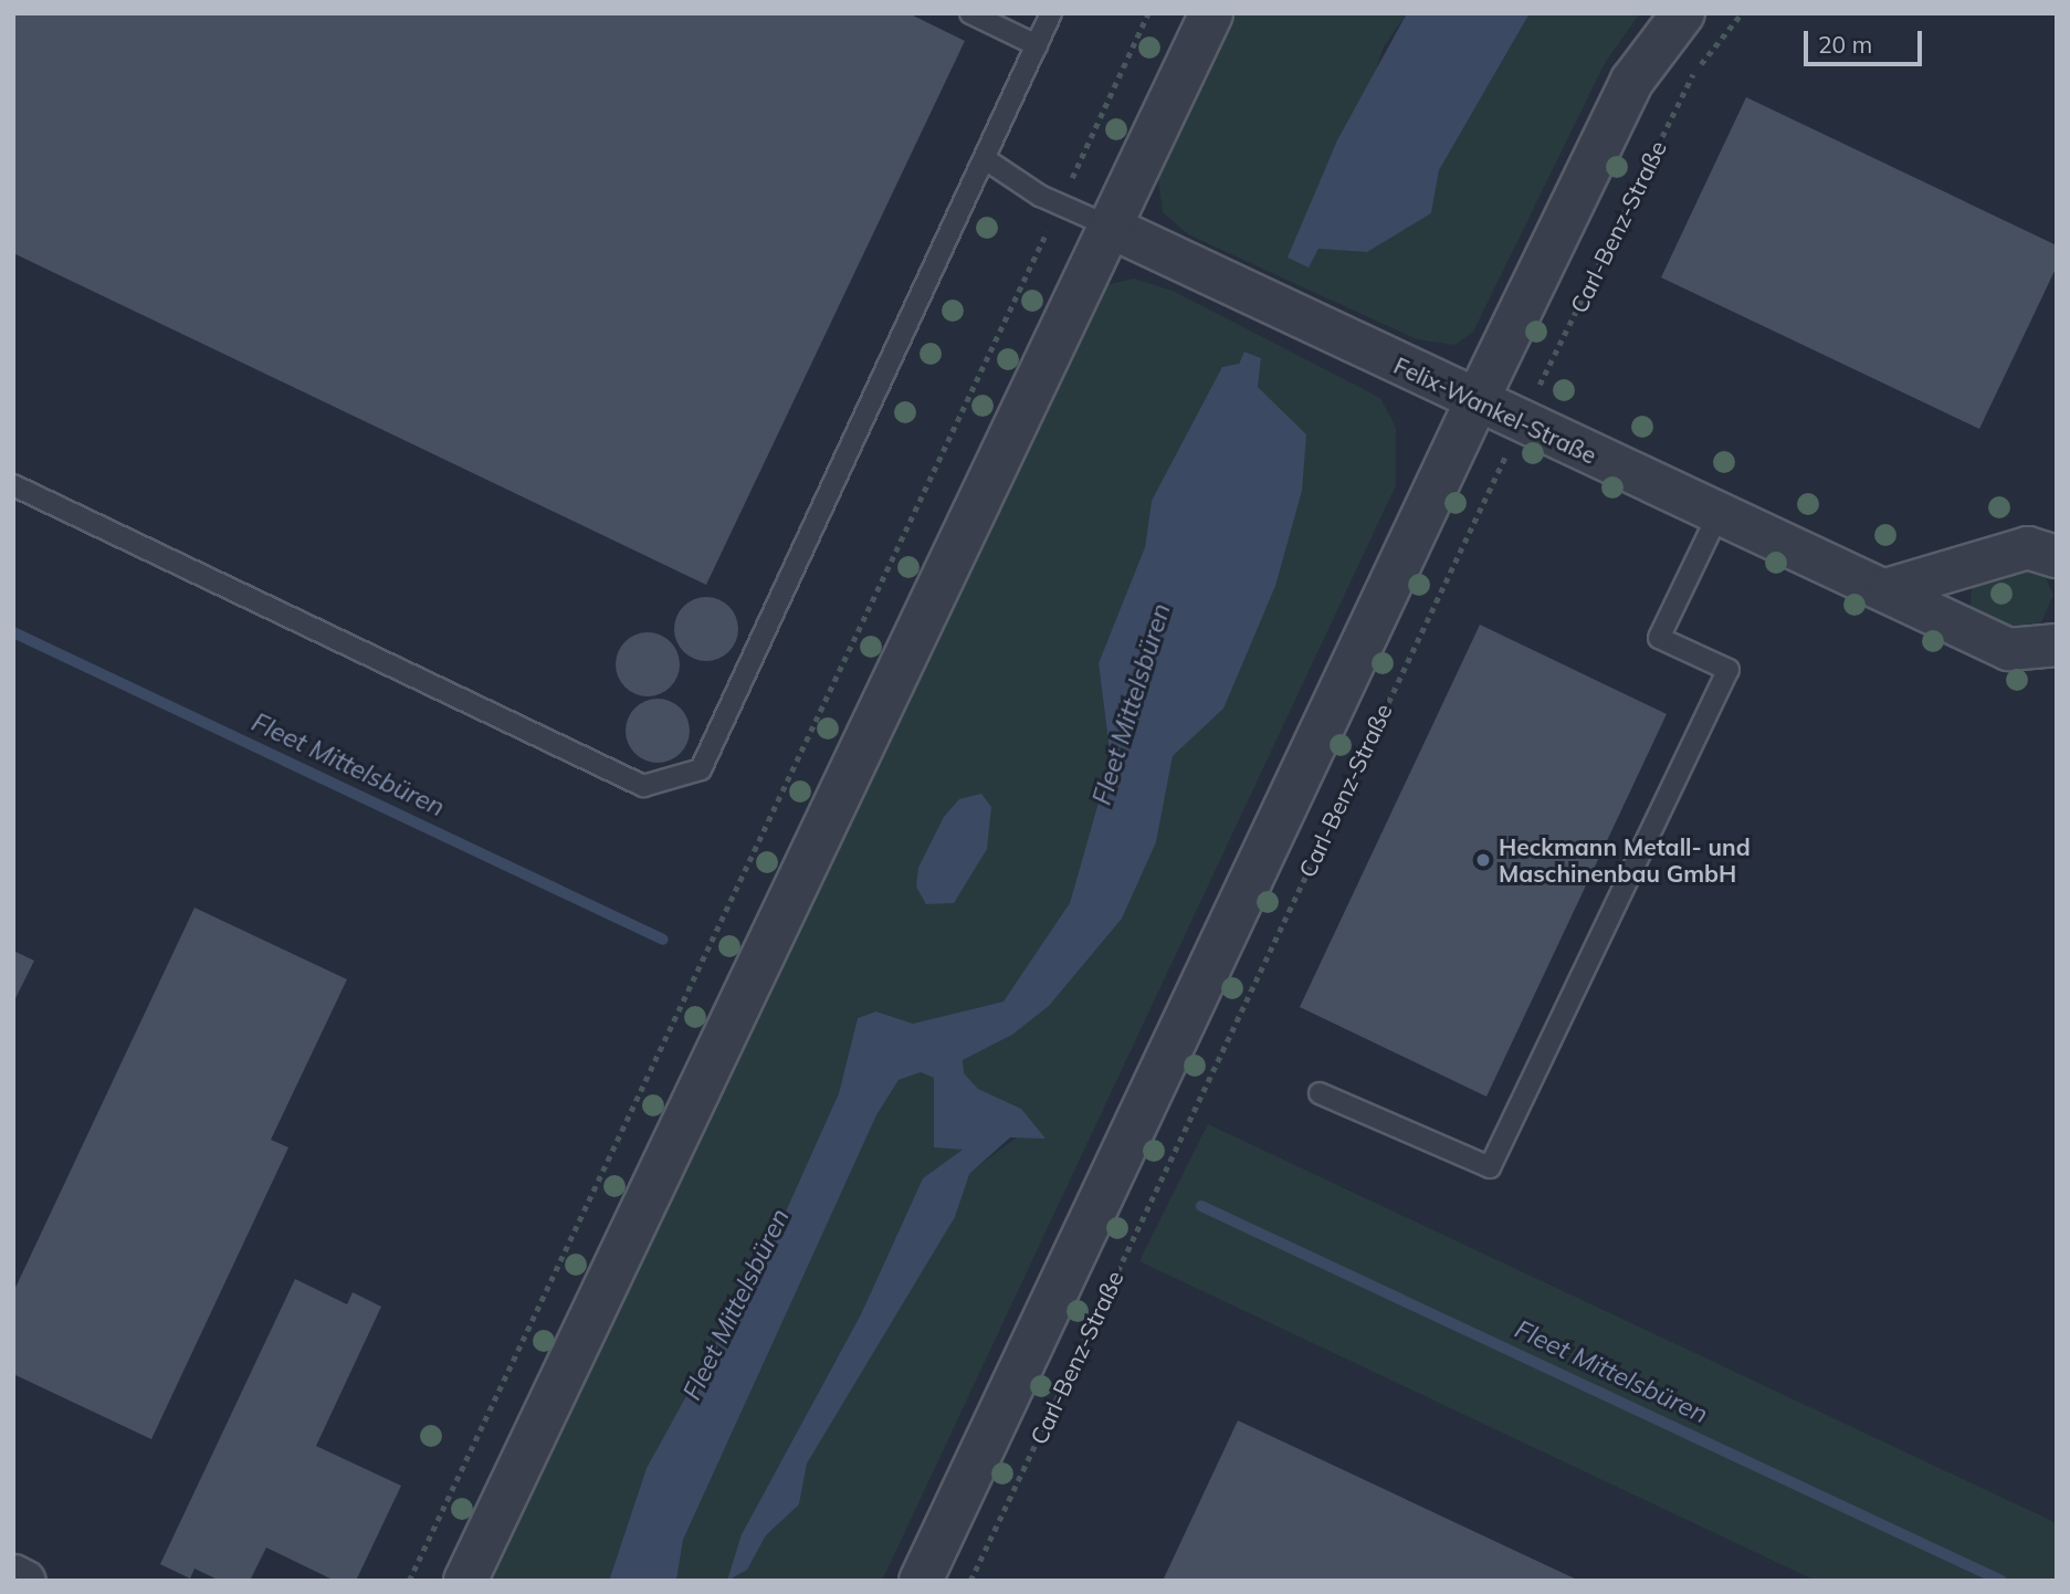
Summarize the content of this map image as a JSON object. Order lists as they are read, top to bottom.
{
  "streets": {
    "street": ["Carl-Benz-Straße", "Felix-Wankel-Straße"]
  },
  "crossings": [
    ["Carl-Benz-Straße", "Felix-Wankel-Straße"]
  ],
  "water": ["Fleet Mittelsbüren"],
  "places": ["Heckmann Metall- und Maschinenbau GmbH"],
  "scale_bar": "20 m"
}
